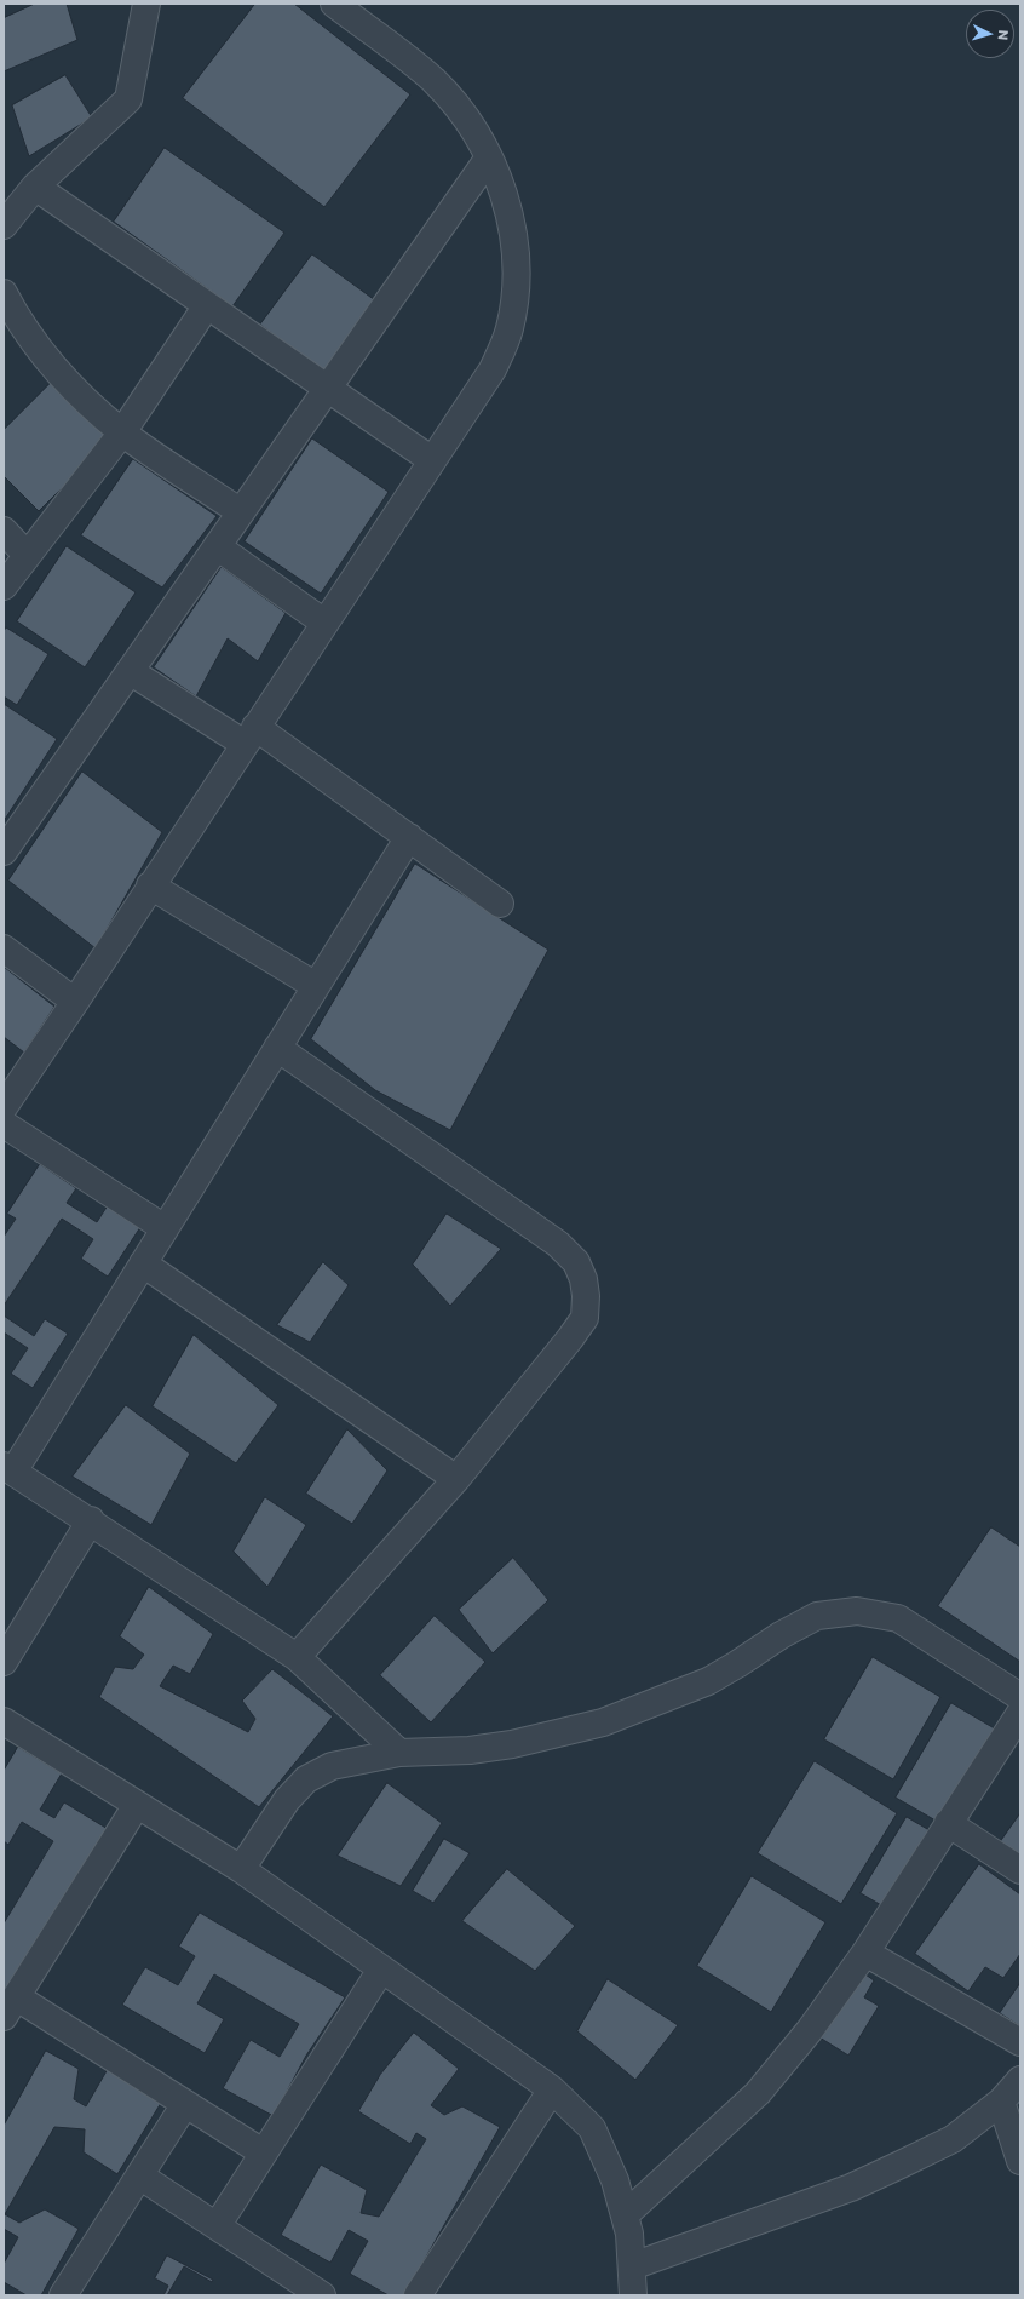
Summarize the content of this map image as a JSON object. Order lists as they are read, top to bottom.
{
  "north": "right"
}
